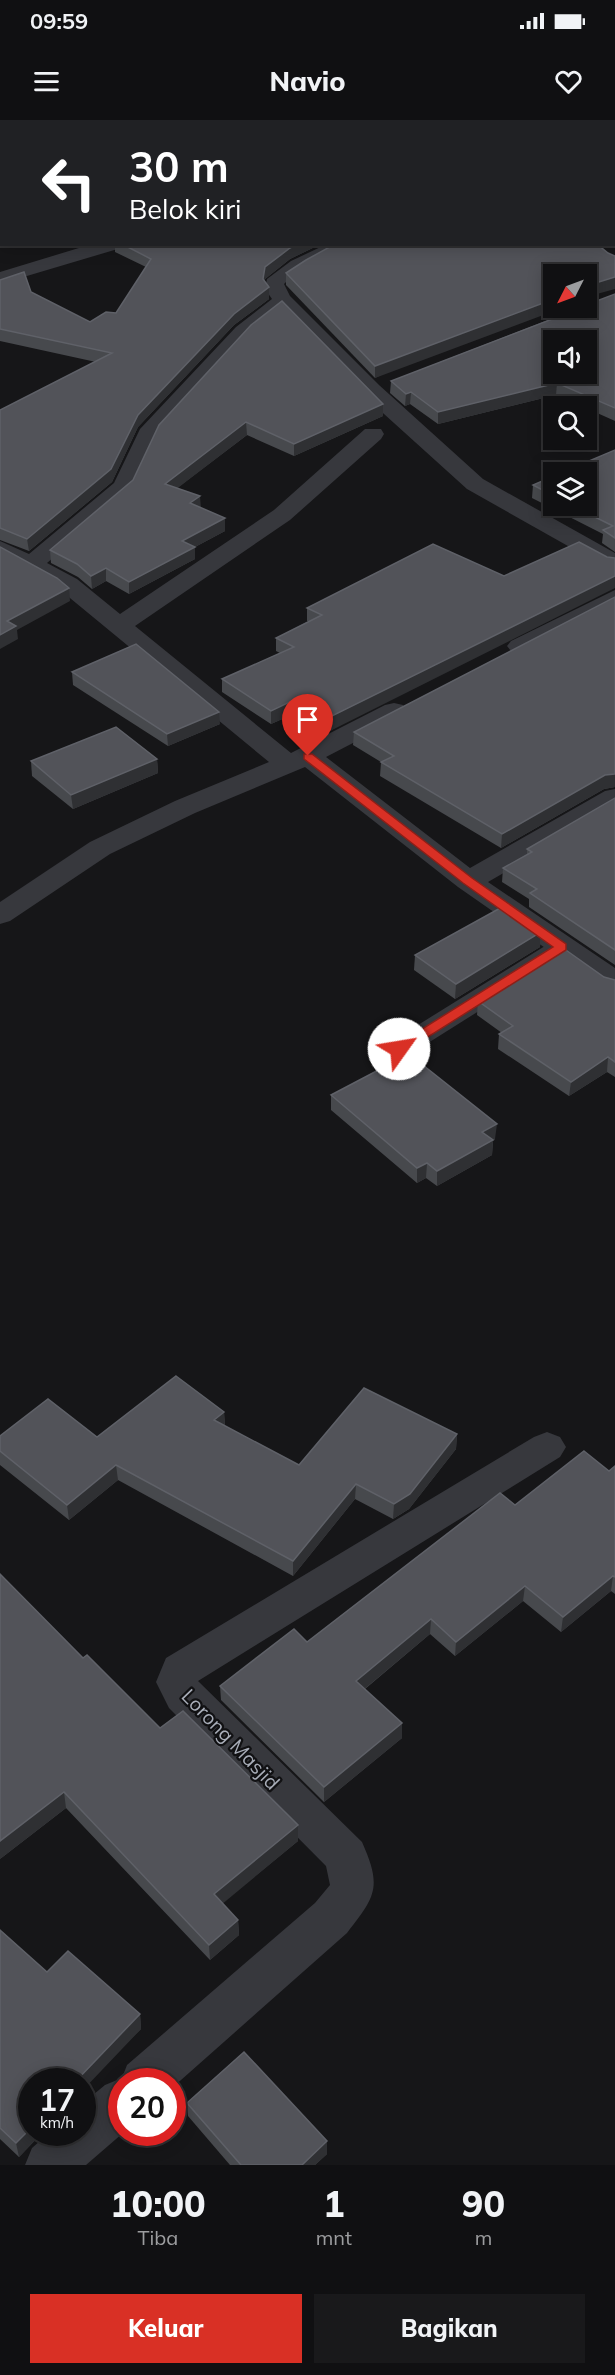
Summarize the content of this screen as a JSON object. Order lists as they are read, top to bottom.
{
  "streets": {
    "street": ["Lorong Masjid"]
  },
  "north": "bottom left",
  "page": {
    "status": "09:59",
    "header": "Navio",
    "turn": ["30 m", "Belok kiri"],
    "speed": "17 km/h",
    "limit": "20",
    "eta": [
      "10:00",
      "Tiba",
      "1",
      "mnt",
      "90",
      "m"
    ],
    "buttons": ["Keluar", "Bagikan"]
  }
}
